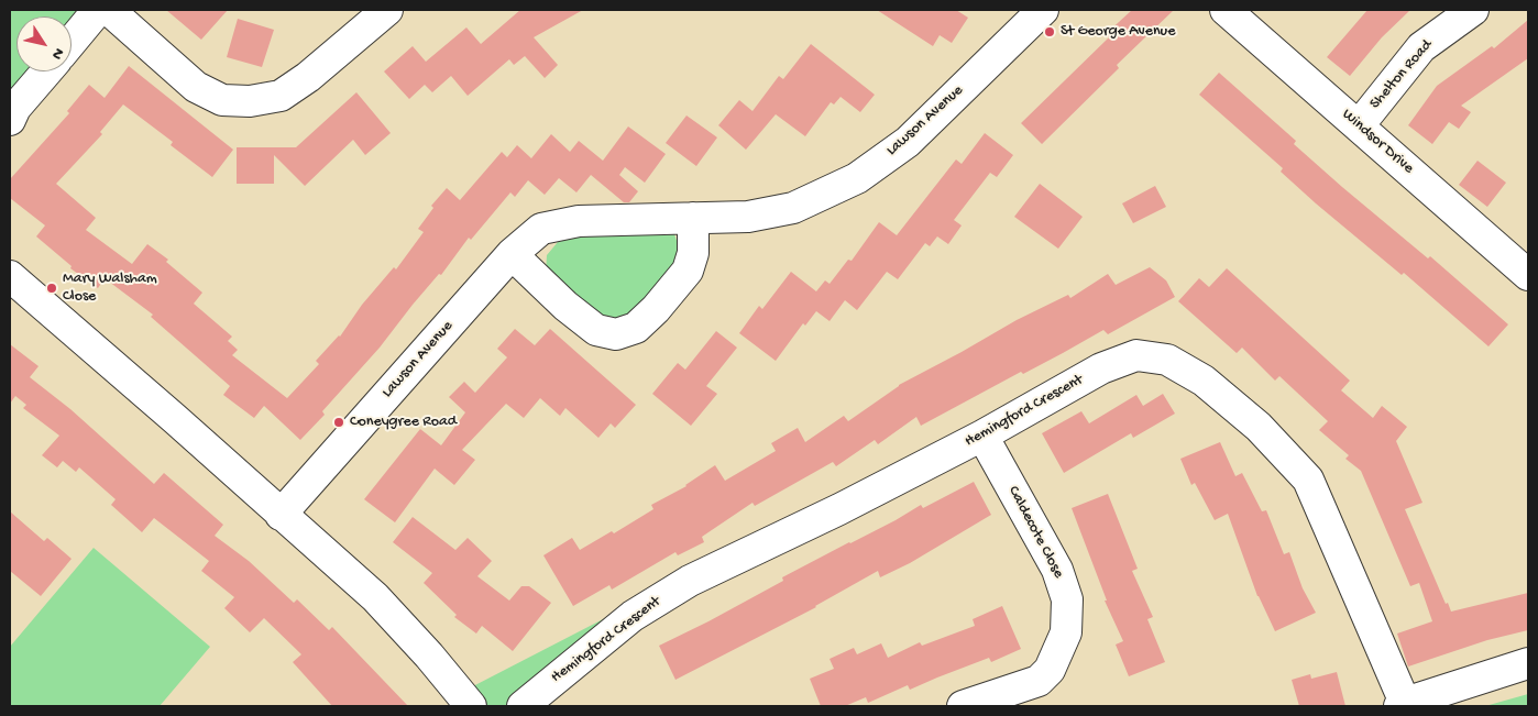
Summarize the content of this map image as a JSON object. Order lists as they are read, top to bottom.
{
  "streets": {
    "street": [
      "Shelton Road",
      "Lawson Avenue",
      "Windsor Drive",
      "Hemingford Crescent",
      "Caldecote Close"
    ]
  },
  "crossings": [
    ["Shelton Road", "Windsor Drive"],
    ["Hemingford Crescent", "Caldecote Close"]
  ],
  "places": ["St George Avenue", "Mary Walsham Close", "Coneygree Road"],
  "north": "bottom right"
}
